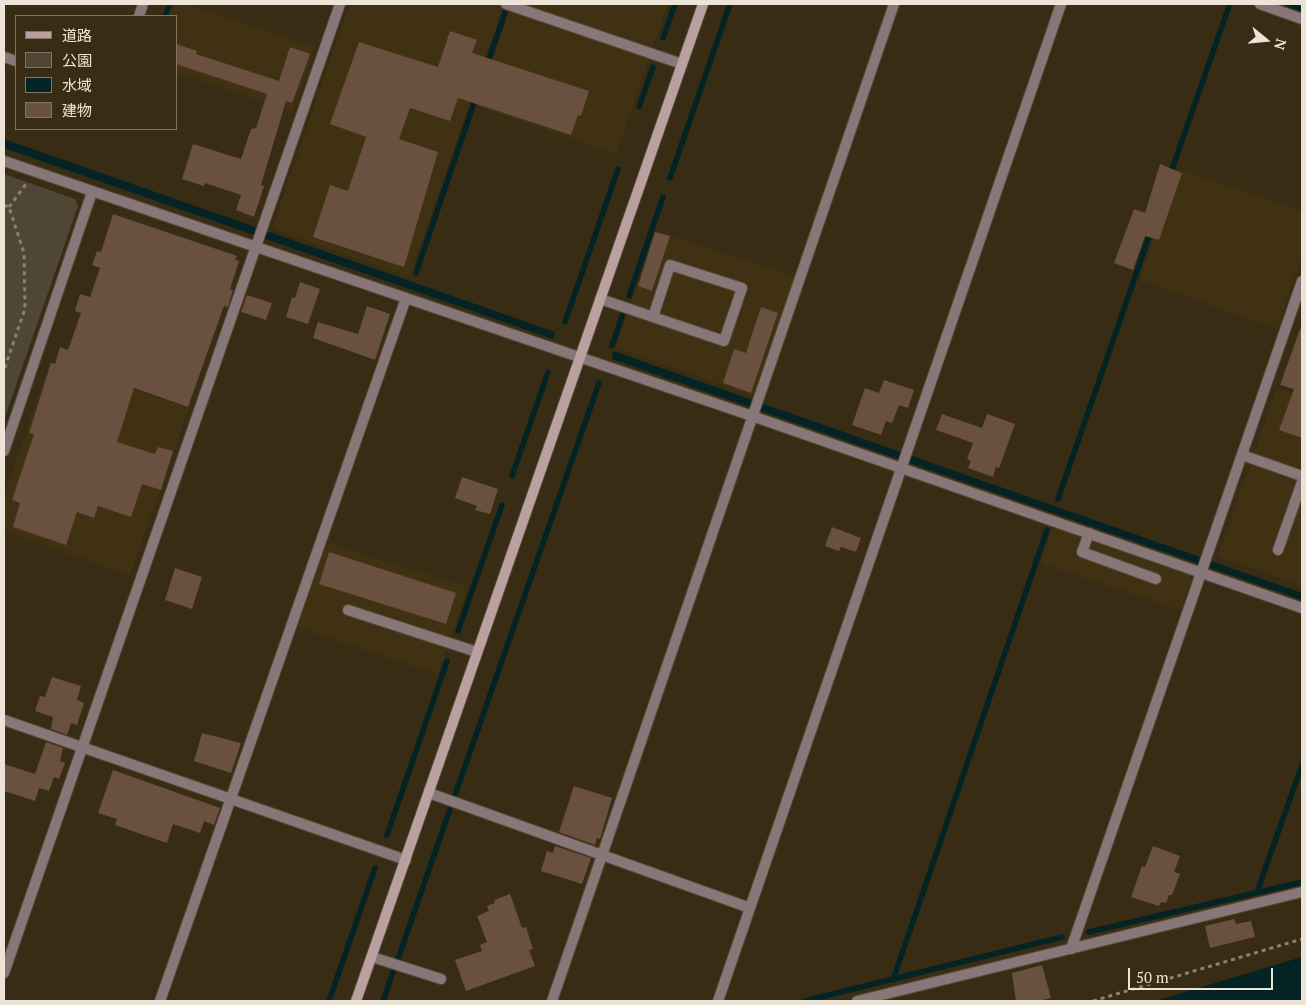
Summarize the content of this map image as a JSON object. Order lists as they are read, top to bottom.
{
  "legend": [
    "道路",
    "公園",
    "水域",
    "建物"
  ],
  "scale_bar": "50 m",
  "north": "right"
}
